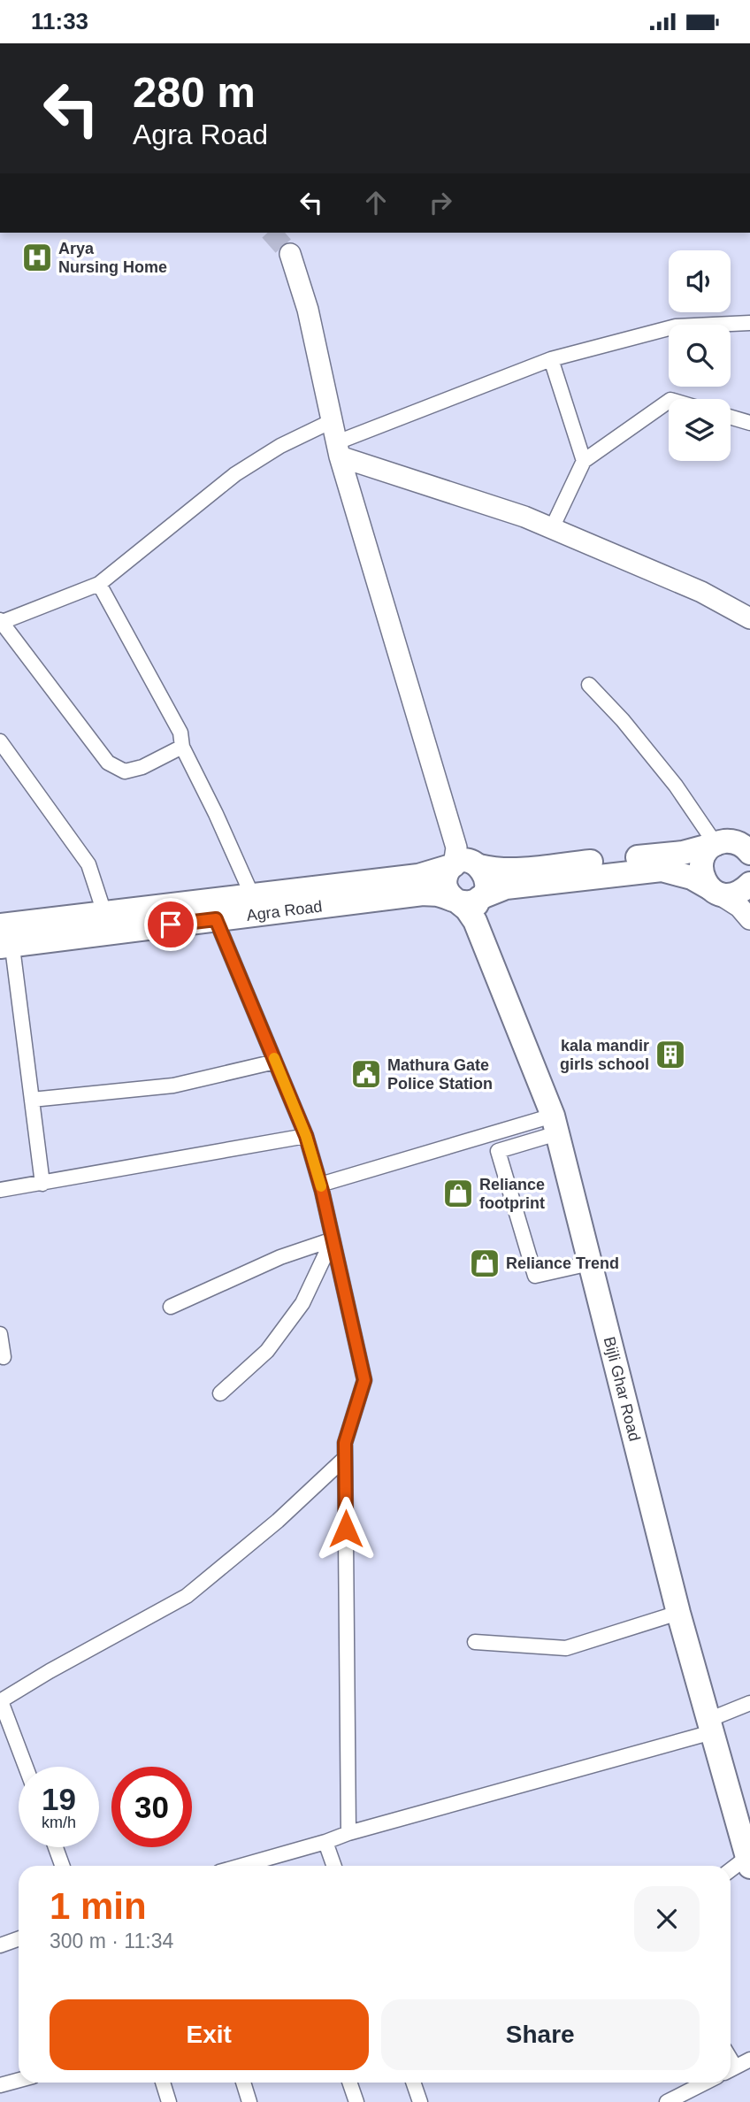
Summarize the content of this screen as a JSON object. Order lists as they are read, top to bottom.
{
  "streets": {
    "main road": ["Agra Road", "Bijli Ghar Road"]
  },
  "crossings": [
    ["Agra Road", "Bijli Ghar Road"]
  ],
  "places": {
    "hospital": ["Arya Nursing Home"],
    "building": ["kala mandir girls school"],
    "public building": ["Mathura Gate Police Station"],
    "shop": ["Reliance footprint", "Reliance Trend"]
  },
  "page": {
    "status": "11:33",
    "turn": ["280 m", "Agra Road"],
    "speed": "19 km/h",
    "limit": "30",
    "heading": ["1 min", "300 m · 11:34"],
    "buttons": ["Exit", "Share"]
  }
}
